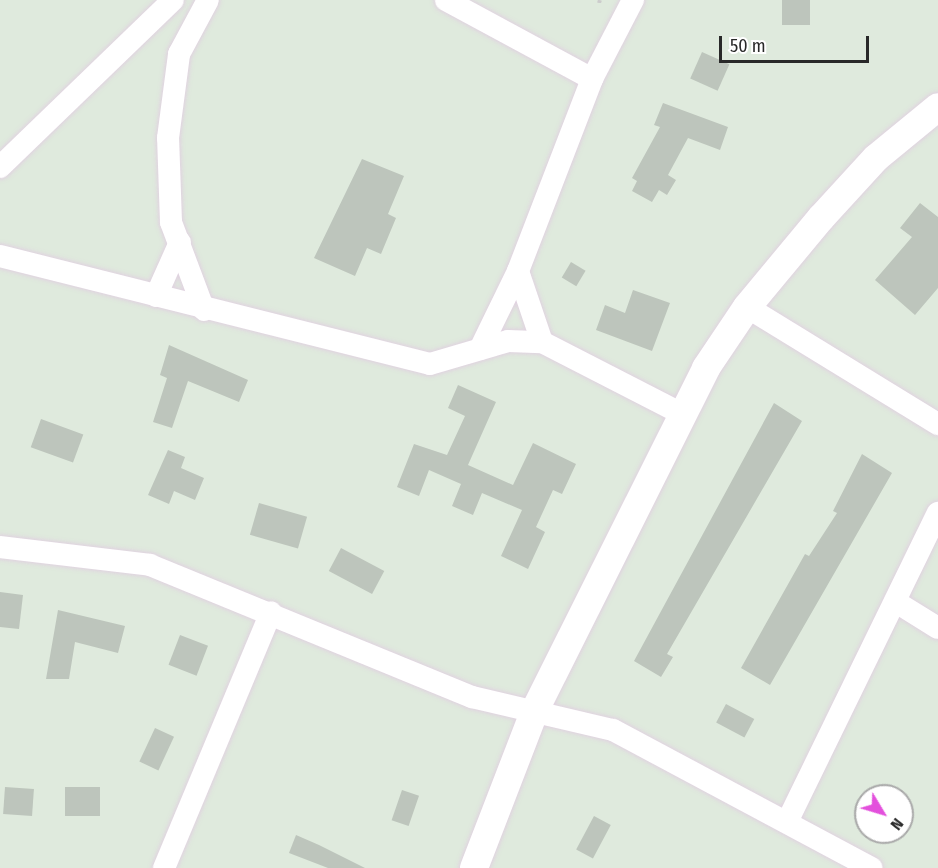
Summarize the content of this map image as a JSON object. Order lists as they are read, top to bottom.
{
  "scale_bar": "50 m",
  "north": "bottom right"
}
